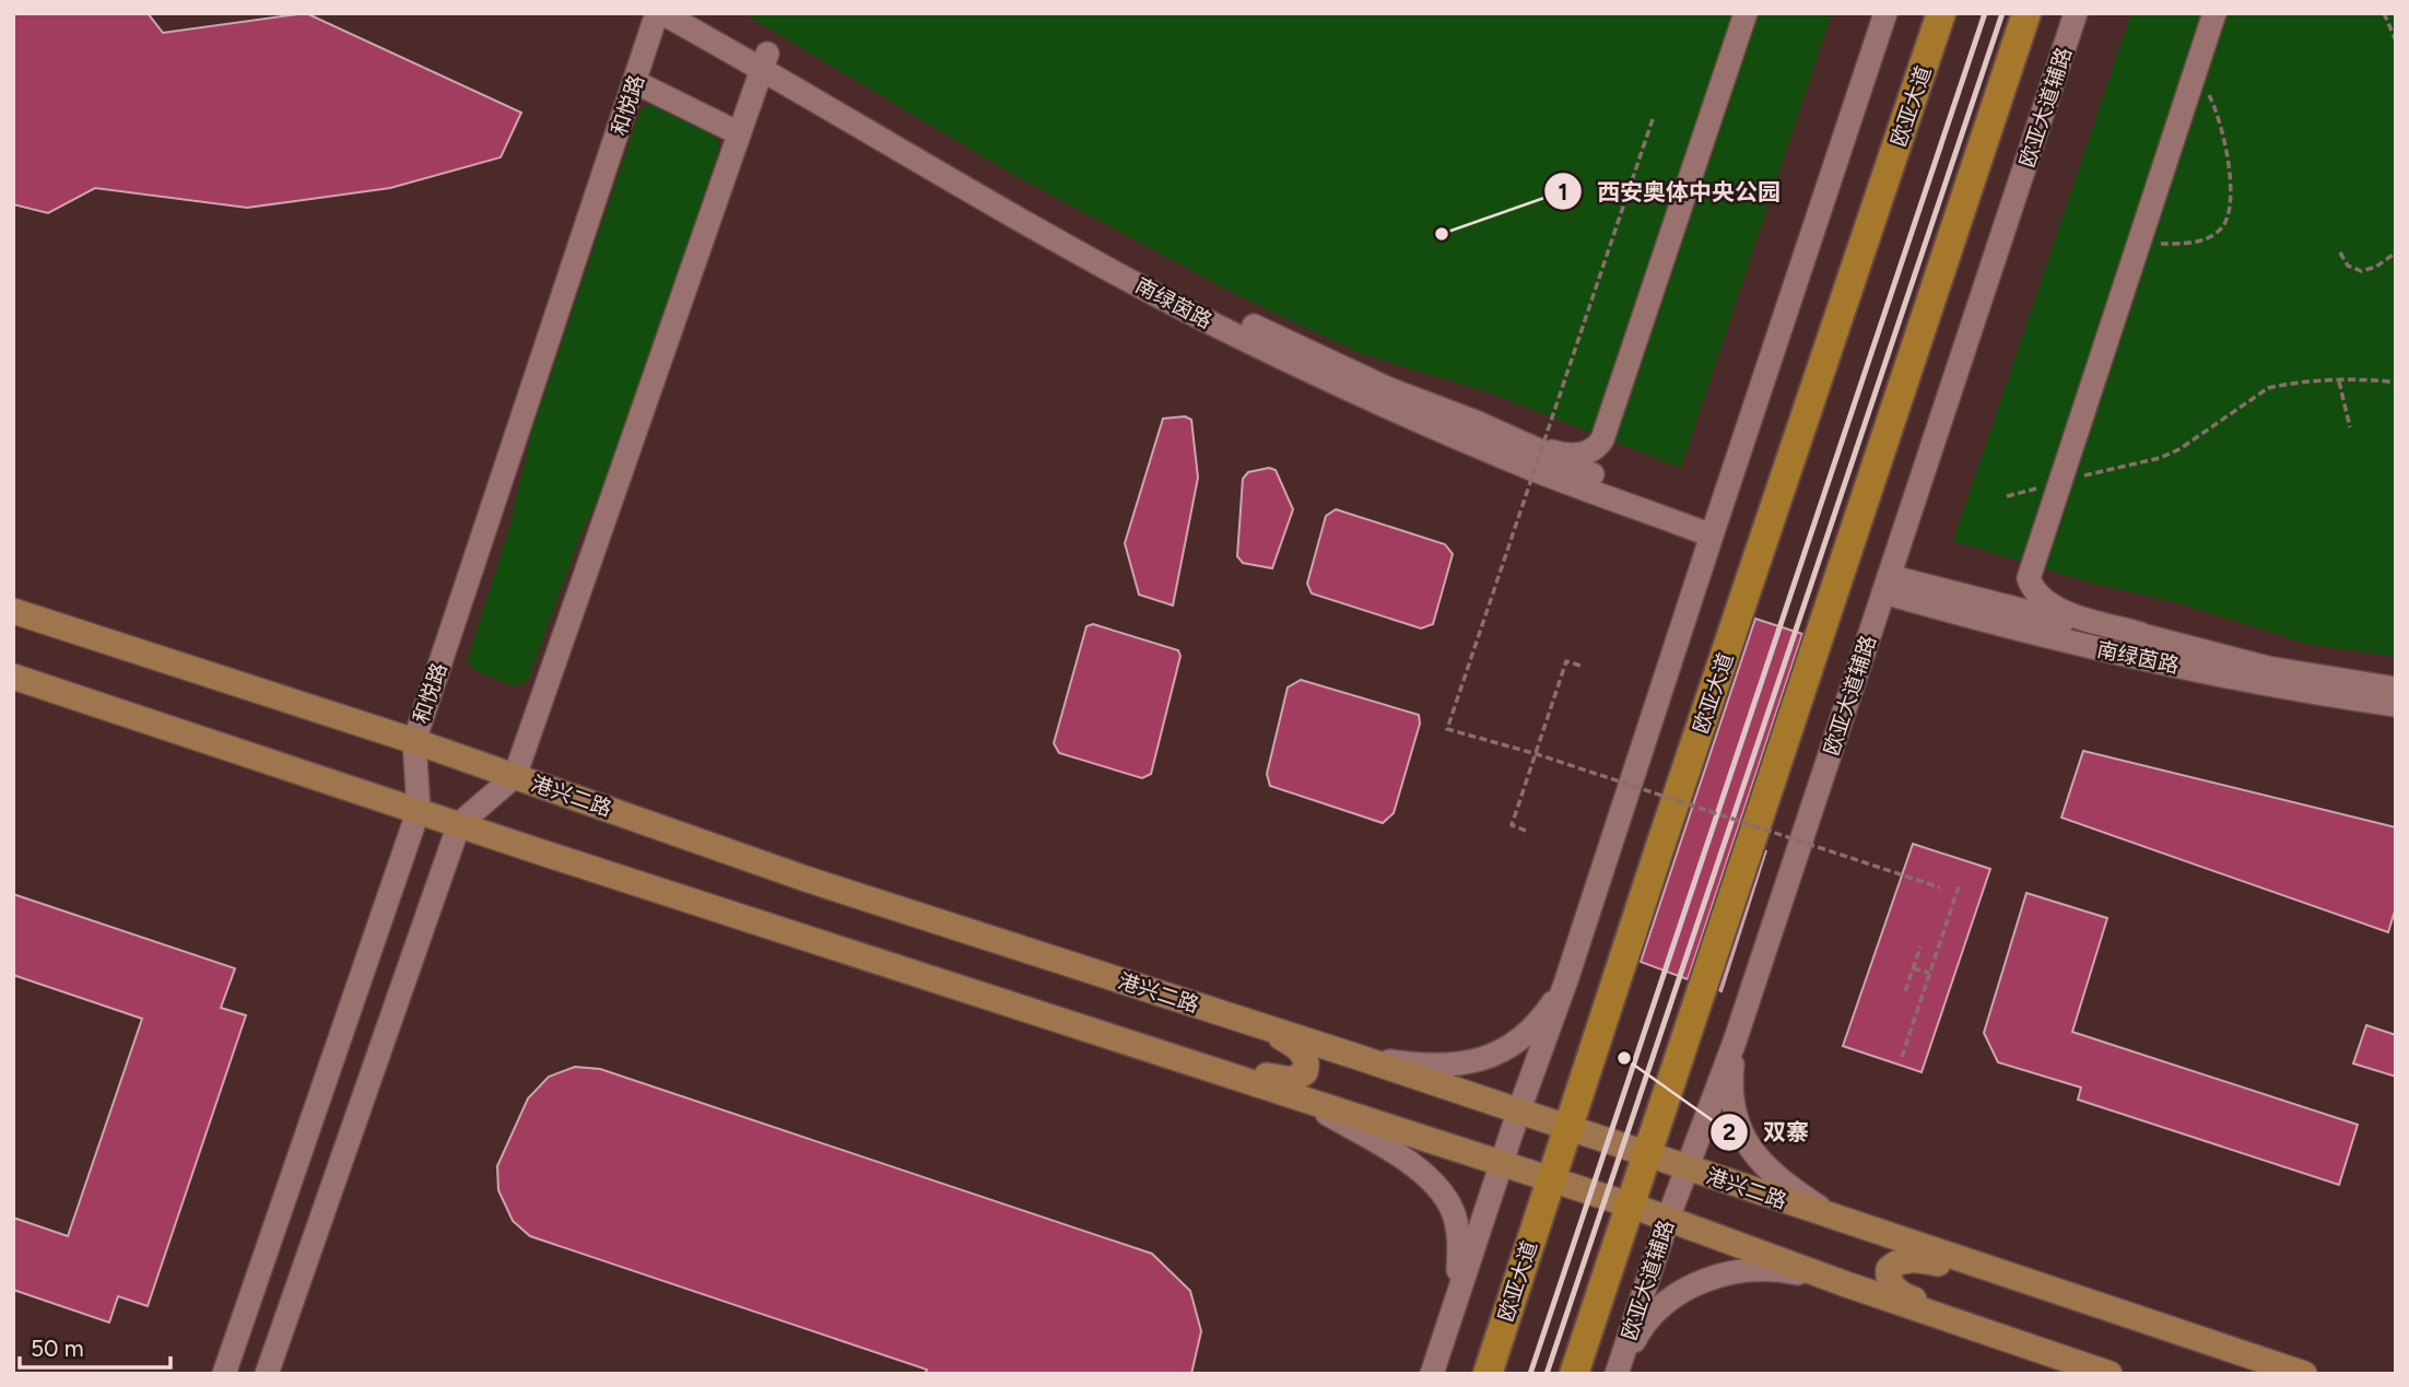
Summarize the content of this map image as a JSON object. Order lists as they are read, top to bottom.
{
  "streets": {
    "main road": ["欧亚大道", "港兴二路"],
    "street": ["和悦路", "欧亚大道辅路", "南绿茵路"]
  },
  "crossings": [
    ["和悦路", "南绿茵路"],
    ["和悦路", "港兴二路"],
    ["欧亚大道", "港兴二路"],
    ["欧亚大道辅路", "南绿茵路"],
    ["欧亚大道辅路", "港兴二路"]
  ],
  "places": ["西安奥体中央公园", "双寨"],
  "scale_bar": "50 m"
}
